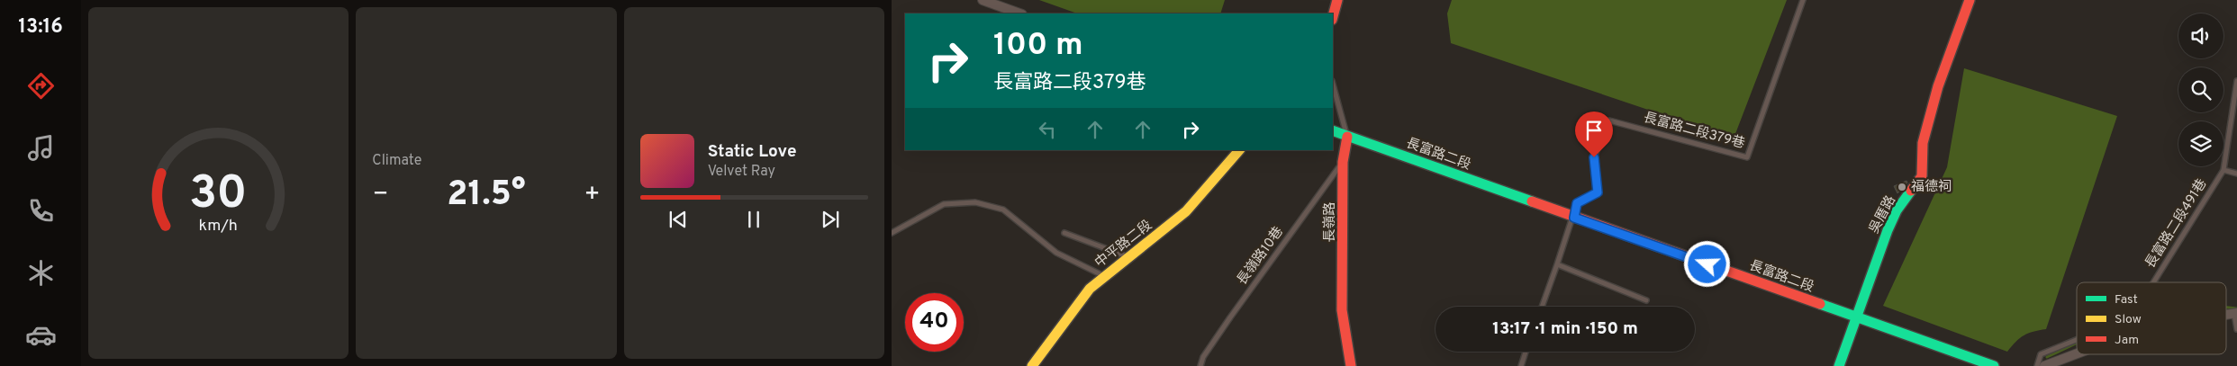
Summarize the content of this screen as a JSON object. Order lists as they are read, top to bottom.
{
  "streets": {
    "street": [
      "長富路二段",
      "吳厝路",
      "長嶺路",
      "中平路二段"
    ],
    "lane": ["長富路二段379巷", "長富路二段491巷", "長嶺路10巷"]
  },
  "crossings": [
    ["長富路二段379巷", "長富路二段"],
    ["長富路二段", "吳厝路"],
    ["長富路二段", "長嶺路"],
    ["長嶺路", "長嶺路10巷"]
  ],
  "places": ["福德祠"],
  "legend": ["Fast", "Slow", "Jam"],
  "page": {
    "tabs": "13:16",
    "tile": "Climate",
    "turn": ["100 m", "長富路二段379巷"],
    "song": ["Static Love", "Velvet Ray"],
    "heat": ["−", "21.5°", "+"],
    "limit": "40",
    "trip": "13:17 · 1 min · 150 m",
    "gauge": ["30", "km/h"]
  }
}
